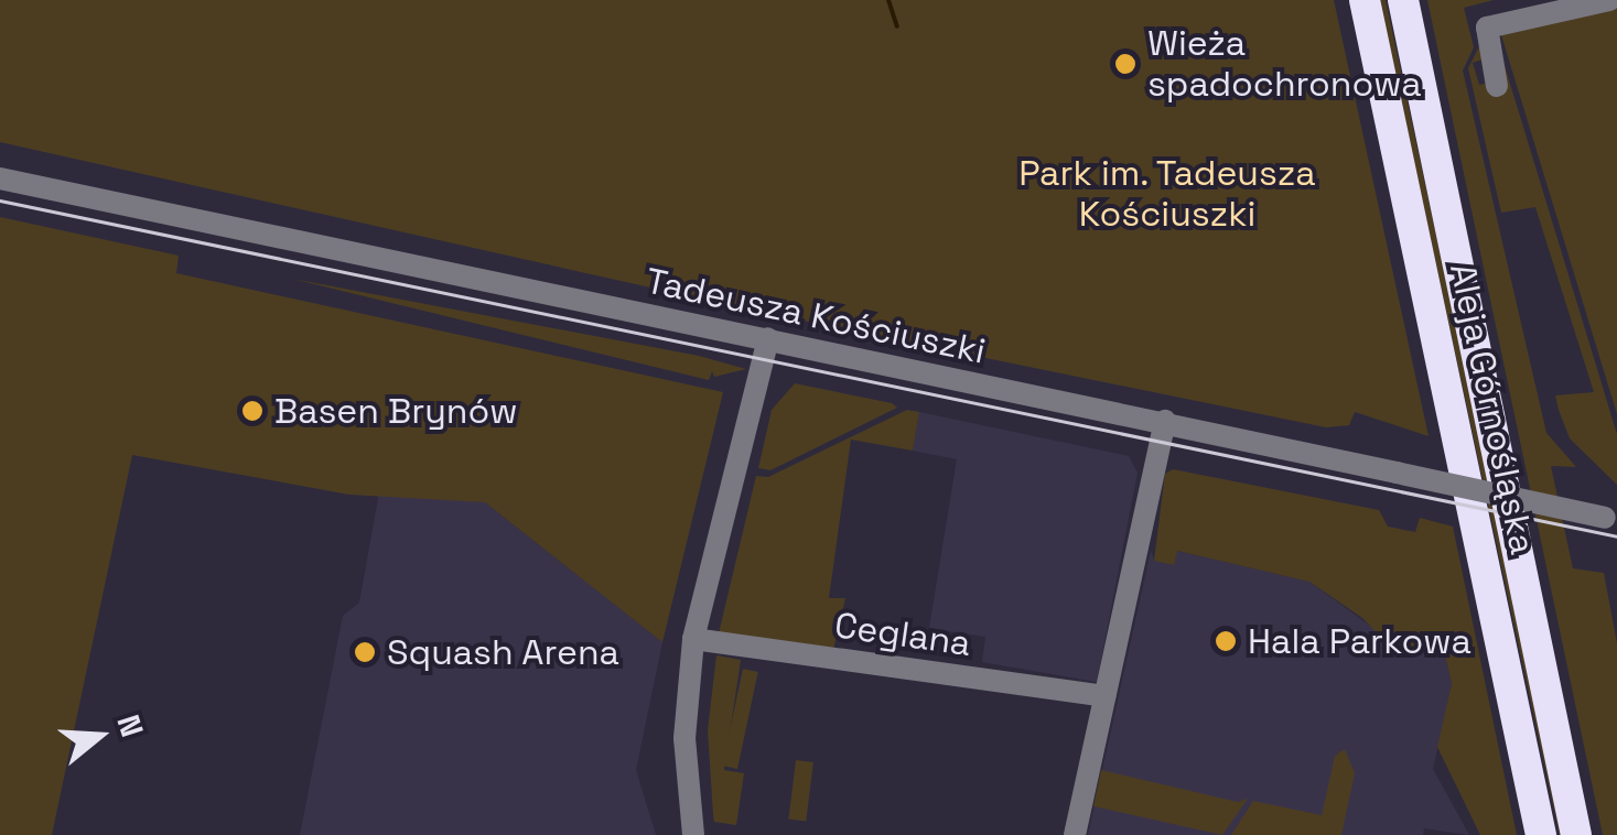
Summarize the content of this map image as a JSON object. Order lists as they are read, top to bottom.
{
  "streets": {
    "highway": ["Aleja Górnośląska"],
    "street": ["Tadeusza Kościuszki", "Ceglana"]
  },
  "parks": ["Park im. Tadeusza Kościuszki"],
  "places": [
    "Wieża spadochronowa",
    "Basen Brynów",
    "Hala Parkowa",
    "Squash Arena"
  ],
  "north": "right"
}
